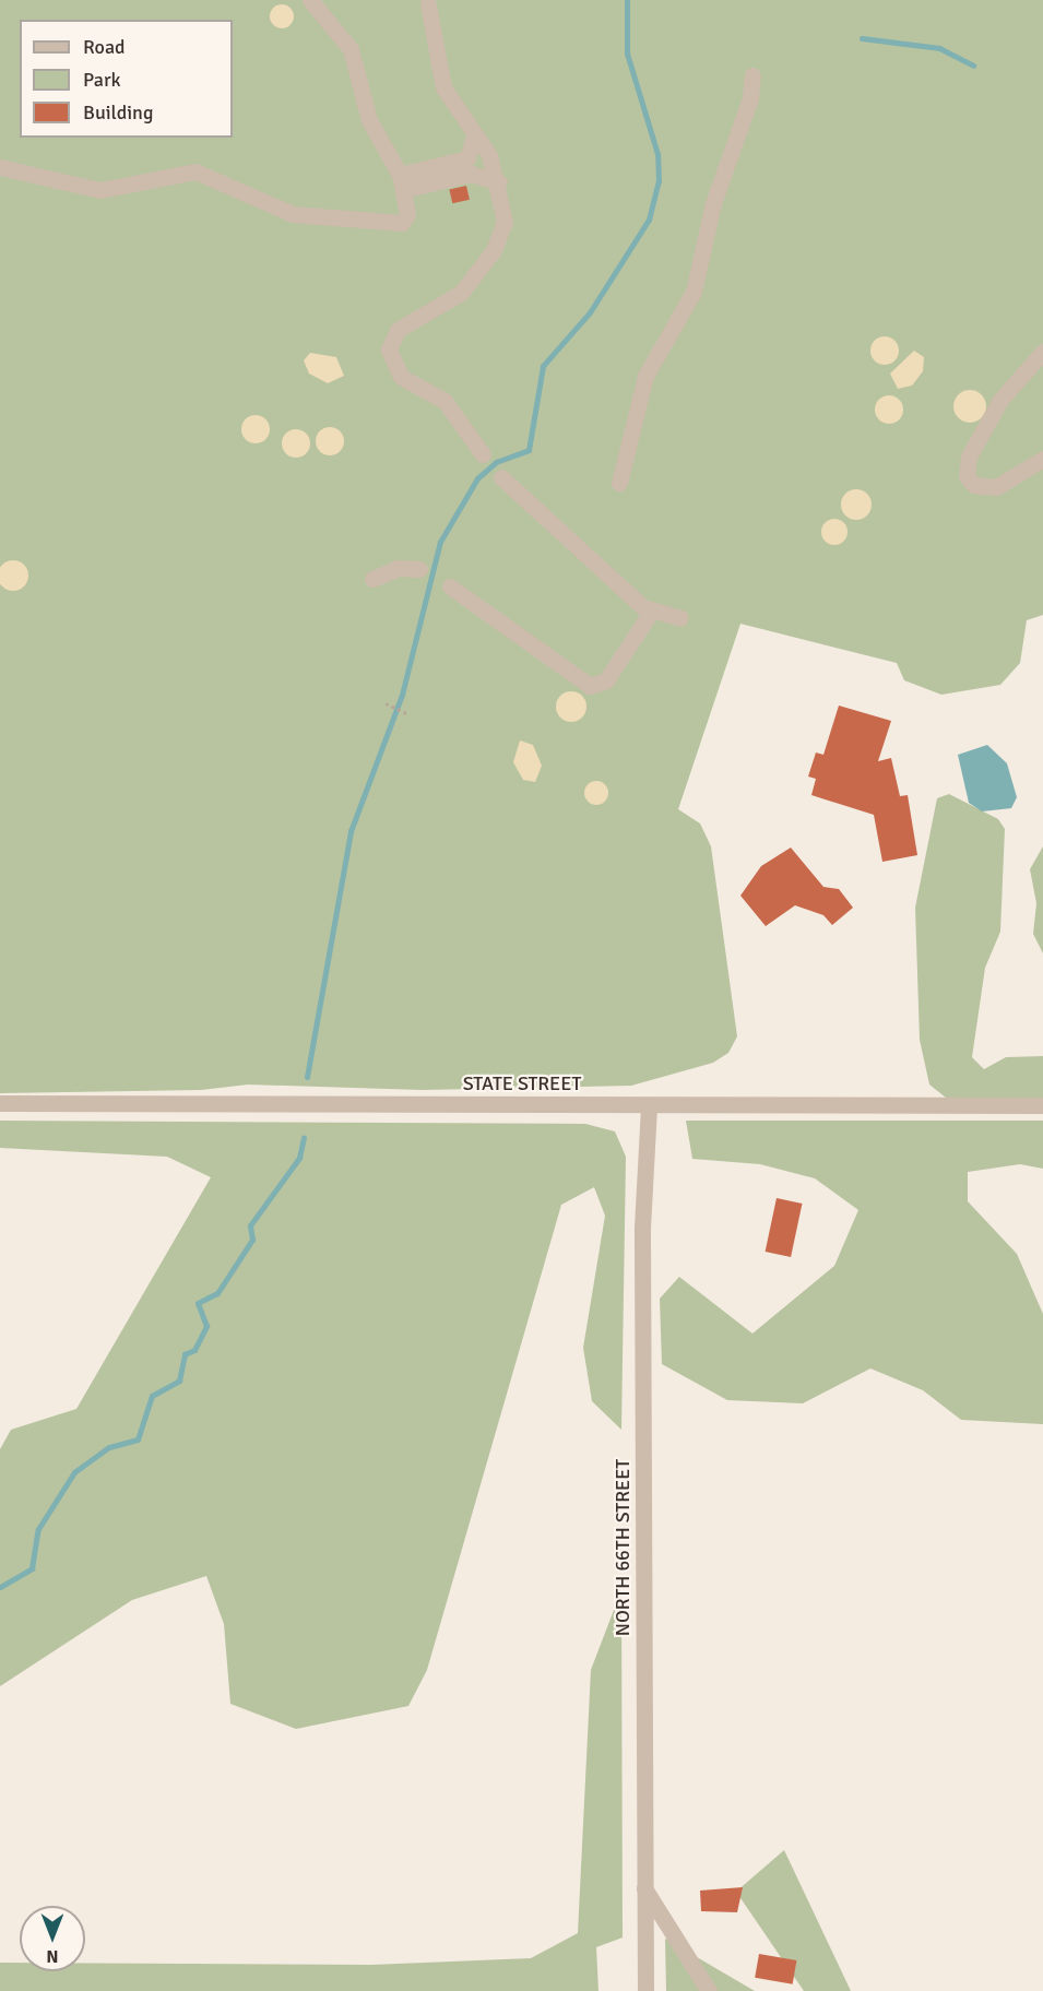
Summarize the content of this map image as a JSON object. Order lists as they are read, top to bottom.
{
  "streets": {
    "street": ["STATE STREET", "NORTH 66TH STREET"]
  },
  "crossings": [
    ["STATE STREET", "NORTH 66TH STREET"]
  ],
  "legend": ["Road", "Park", "Building"],
  "north": "bottom"
}
